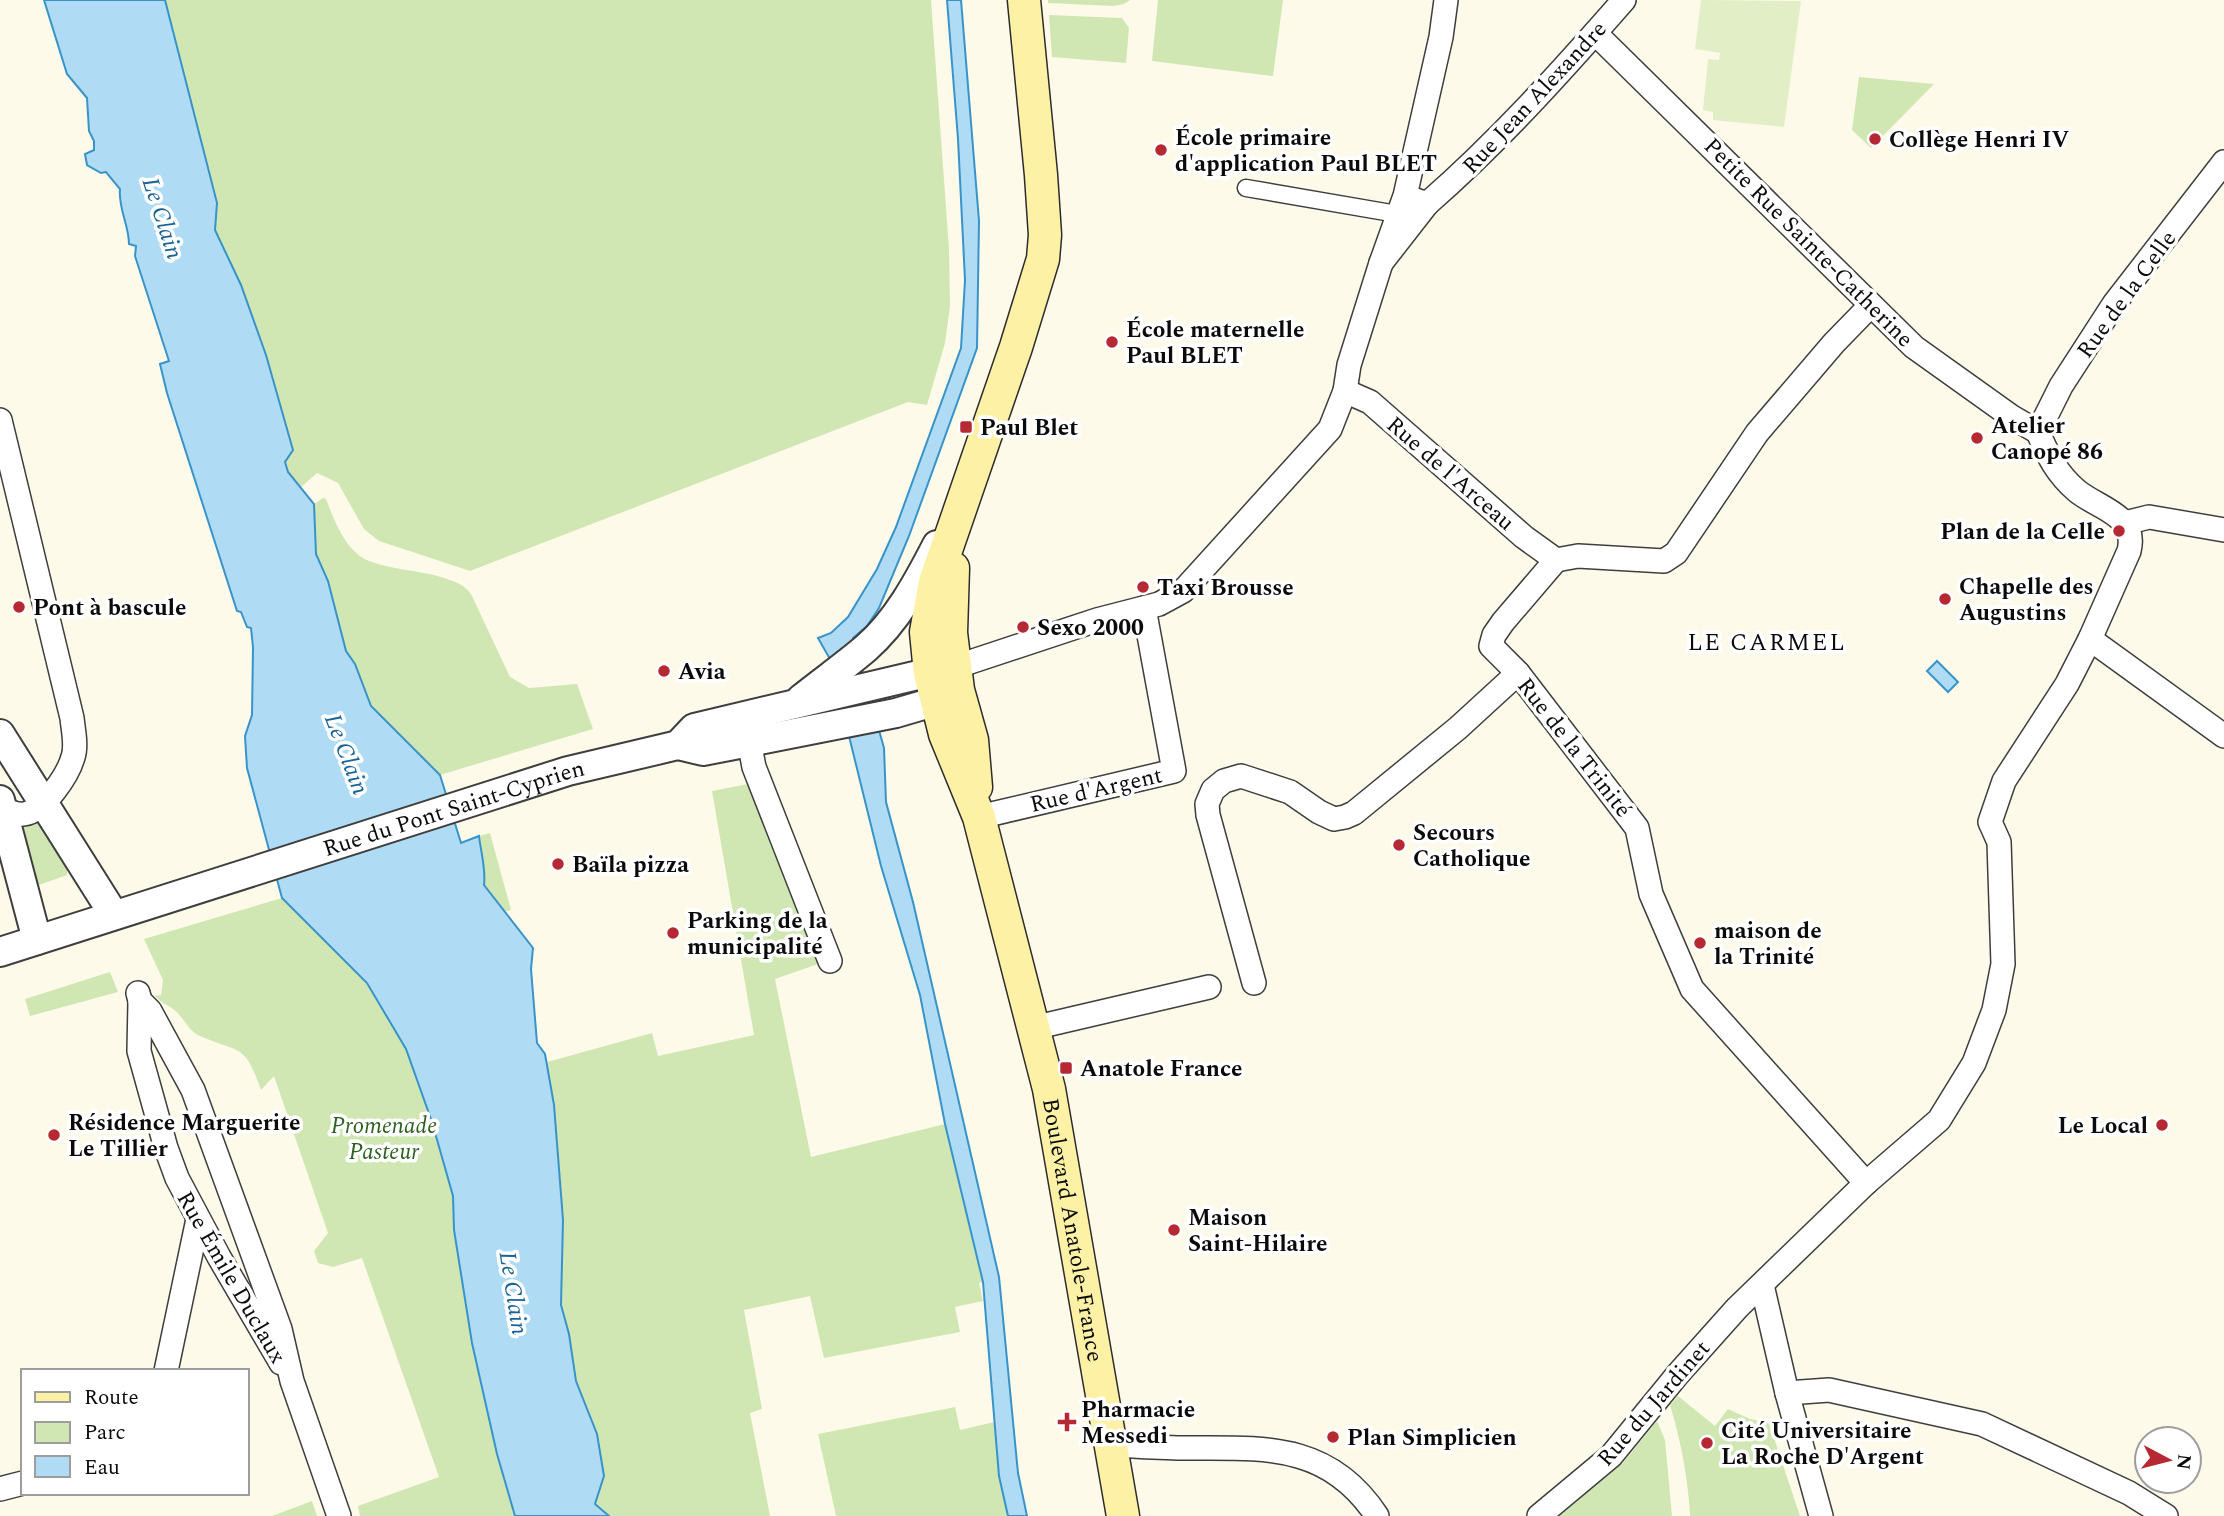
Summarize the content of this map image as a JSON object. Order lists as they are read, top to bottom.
{
  "streets": {
    "main road": ["Boulevard Anatole-France"],
    "street": [
      "Rue Jean Alexandre",
      "Petite Rue Sainte-Catherine",
      "Rue de la Celle",
      "Rue de l'Arceau",
      "Rue de la Trinité",
      "Rue d'Argent",
      "Rue du Pont Saint-Cyprien",
      "Rue Émile Duclaux",
      "Rue du Jardinet"
    ]
  },
  "crossings": [
    ["Rue Jean Alexandre", "Petite Rue Sainte-Catherine"],
    ["Petite Rue Sainte-Catherine", "Rue de la Celle"],
    ["Rue de l'Arceau", "Rue de la Trinité"],
    ["Rue de la Trinité", "Rue du Jardinet"],
    ["Rue d'Argent", "Boulevard Anatole-France"],
    ["Rue du Pont Saint-Cyprien", "Boulevard Anatole-France"]
  ],
  "districts": ["LE CARMEL"],
  "water": ["Le Clain"],
  "parks": ["Promenade Pasteur"],
  "places": {
    "other": [
      "Collège Henri IV",
      "École primaire d'application Paul BLET",
      "École maternelle Paul BLET",
      "Atelier Canopé 86",
      "Plan de la Celle",
      "Taxi Brousse",
      "Chapelle des Augustins",
      "Pont à bascule",
      "Sexo 2000",
      "Avia",
      "Secours Catholique",
      "Baïla pizza",
      "Parking de la municipalité",
      "maison de la Trinité",
      "Le Local",
      "Résidence Marguerite Le Tillier",
      "Maison Saint-Hilaire",
      "Plan Simplicien",
      "Cité Universitaire La Roche D'Argent"
    ],
    "transit": ["Paul Blet", "Anatole France"],
    "health": ["Pharmacie Messedi"]
  },
  "legend": ["Route", "Parc", "Eau"],
  "north": "right"
}
